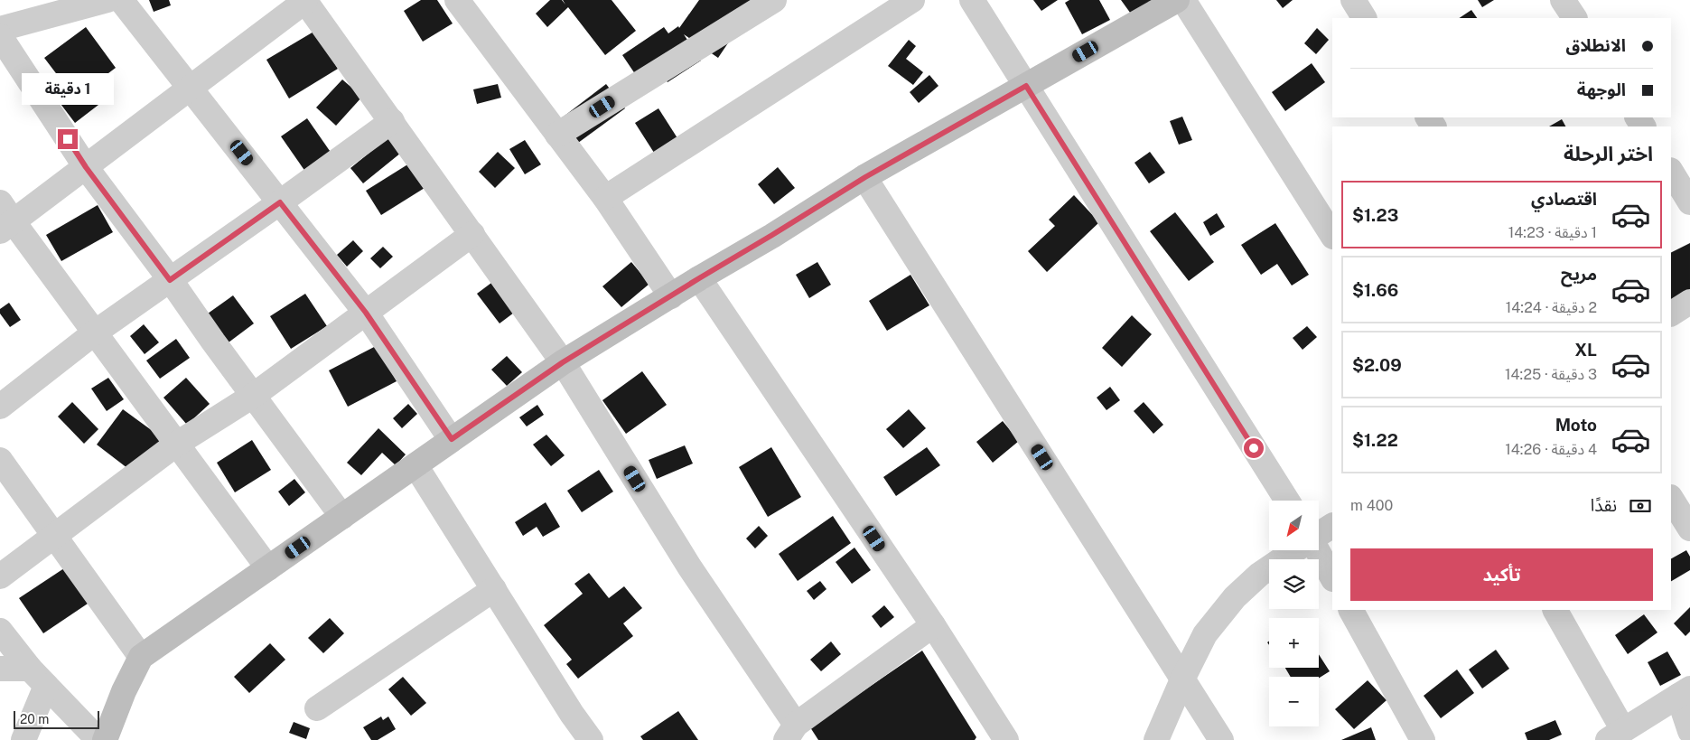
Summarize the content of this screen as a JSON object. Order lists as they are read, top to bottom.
{
  "scale_bar": "20 m",
  "north": "bottom left",
  "page": {
    "banner": ["الانطلاق", "الوجهة"],
    "bubble": "1 دقيقة",
    "heading": "اختر الرحلة",
    "list": [
      {
        "name": "اقتصادي",
        "note": "1 دقيقة · 14:23",
        "value": "$1.23"
      },
      {
        "name": "مريح",
        "note": "2 دقيقة · 14:24",
        "value": "$1.66"
      },
      {
        "name": "XL",
        "note": "3 دقيقة · 14:25",
        "value": "$2.09"
      },
      {
        "name": "Moto",
        "note": "4 دقيقة · 14:26",
        "value": "$1.22"
      }
    ],
    "pay": ["نقدًا", "400 m"],
    "map_buttons": ["+", "−"],
    "buttons": "تأكيد",
    "scale": "20 m"
  }
}
